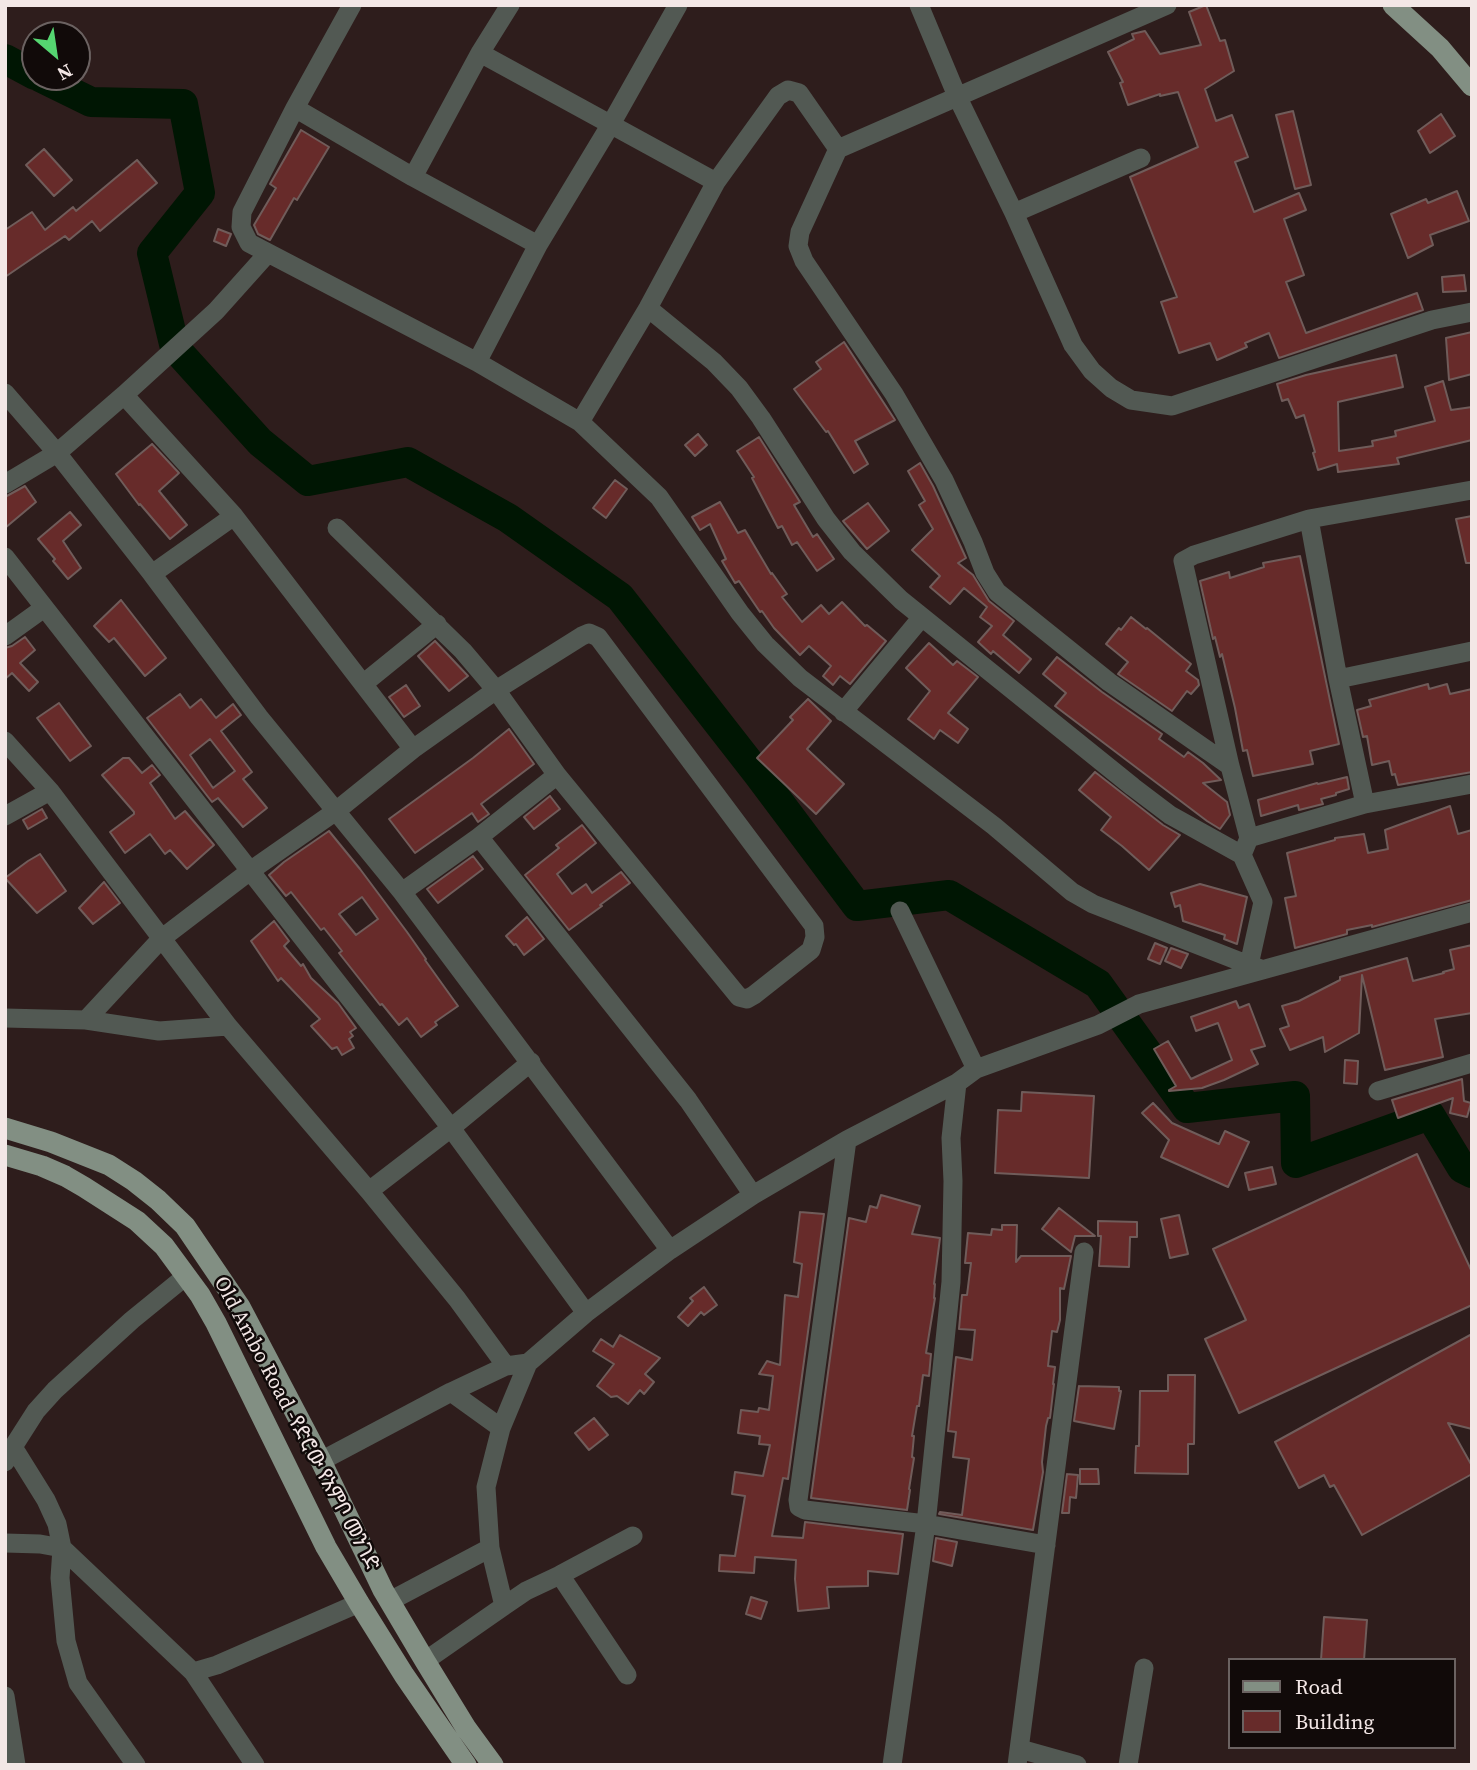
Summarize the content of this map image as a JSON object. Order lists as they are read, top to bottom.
{
  "streets": {
    "main road": ["Old Ambo Road -የድሮው የአምቦ መንገድ"]
  },
  "legend": ["Road", "Building"],
  "north": "bottom right"
}
